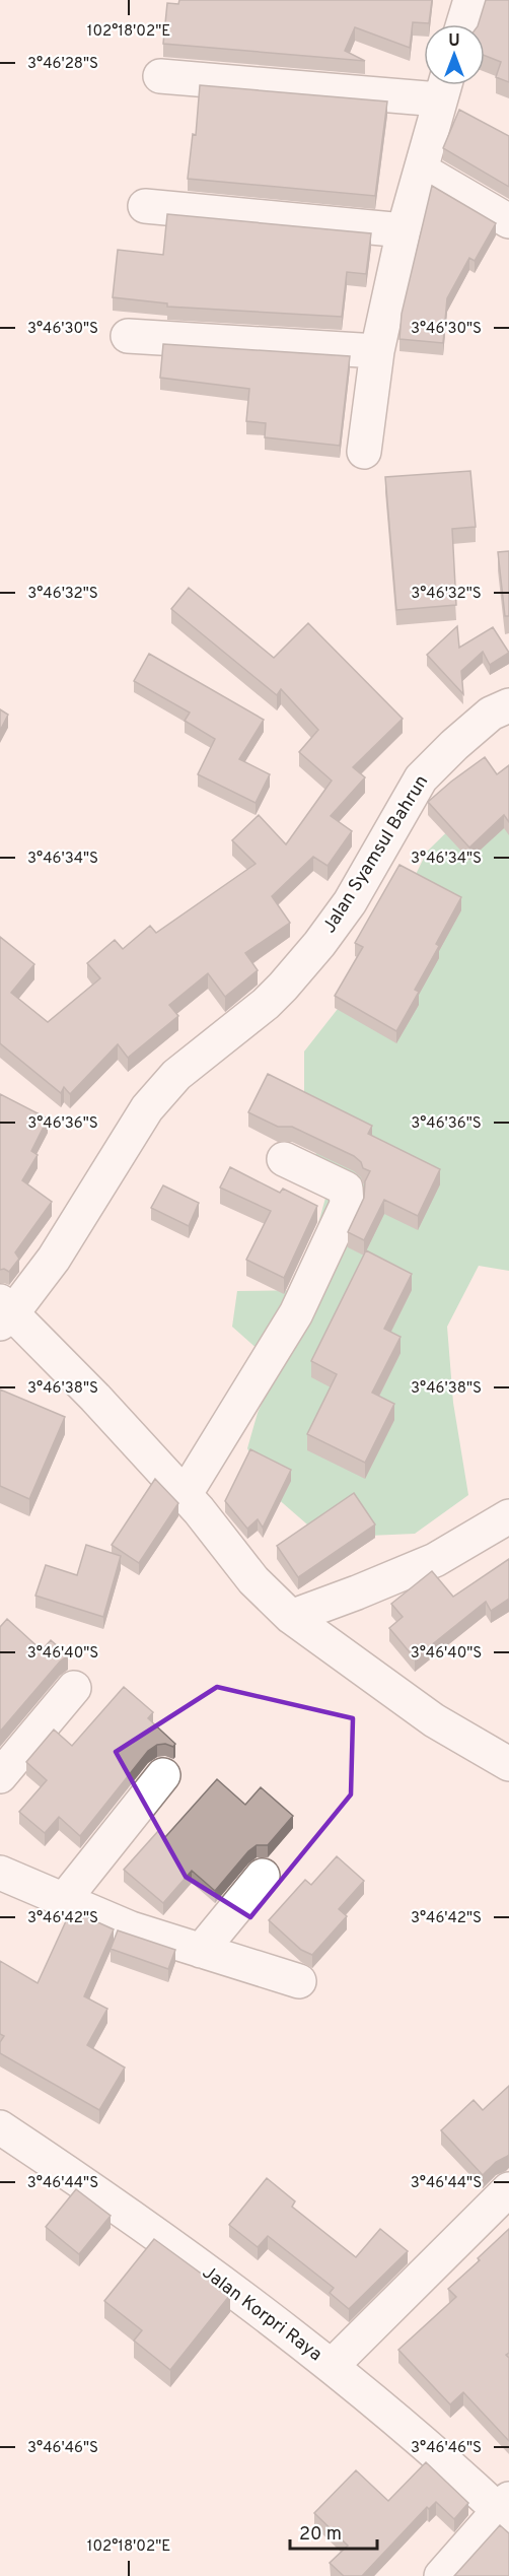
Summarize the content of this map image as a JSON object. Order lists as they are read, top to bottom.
{
  "streets": {
    "street": ["Jalan Syamsul Bahrun", "Jalan Korpri Raya"]
  },
  "scale_bar": "20 m",
  "north": "top",
  "coordinates": [
    "102°18'02\"E",
    "3°46'28\"S",
    "3°46'30\"S",
    "3°46'32\"S",
    "3°46'34\"S",
    "3°46'36\"S",
    "3°46'38\"S",
    "3°46'40\"S",
    "3°46'42\"S",
    "3°46'44\"S",
    "3°46'46\"S"
  ]
}
